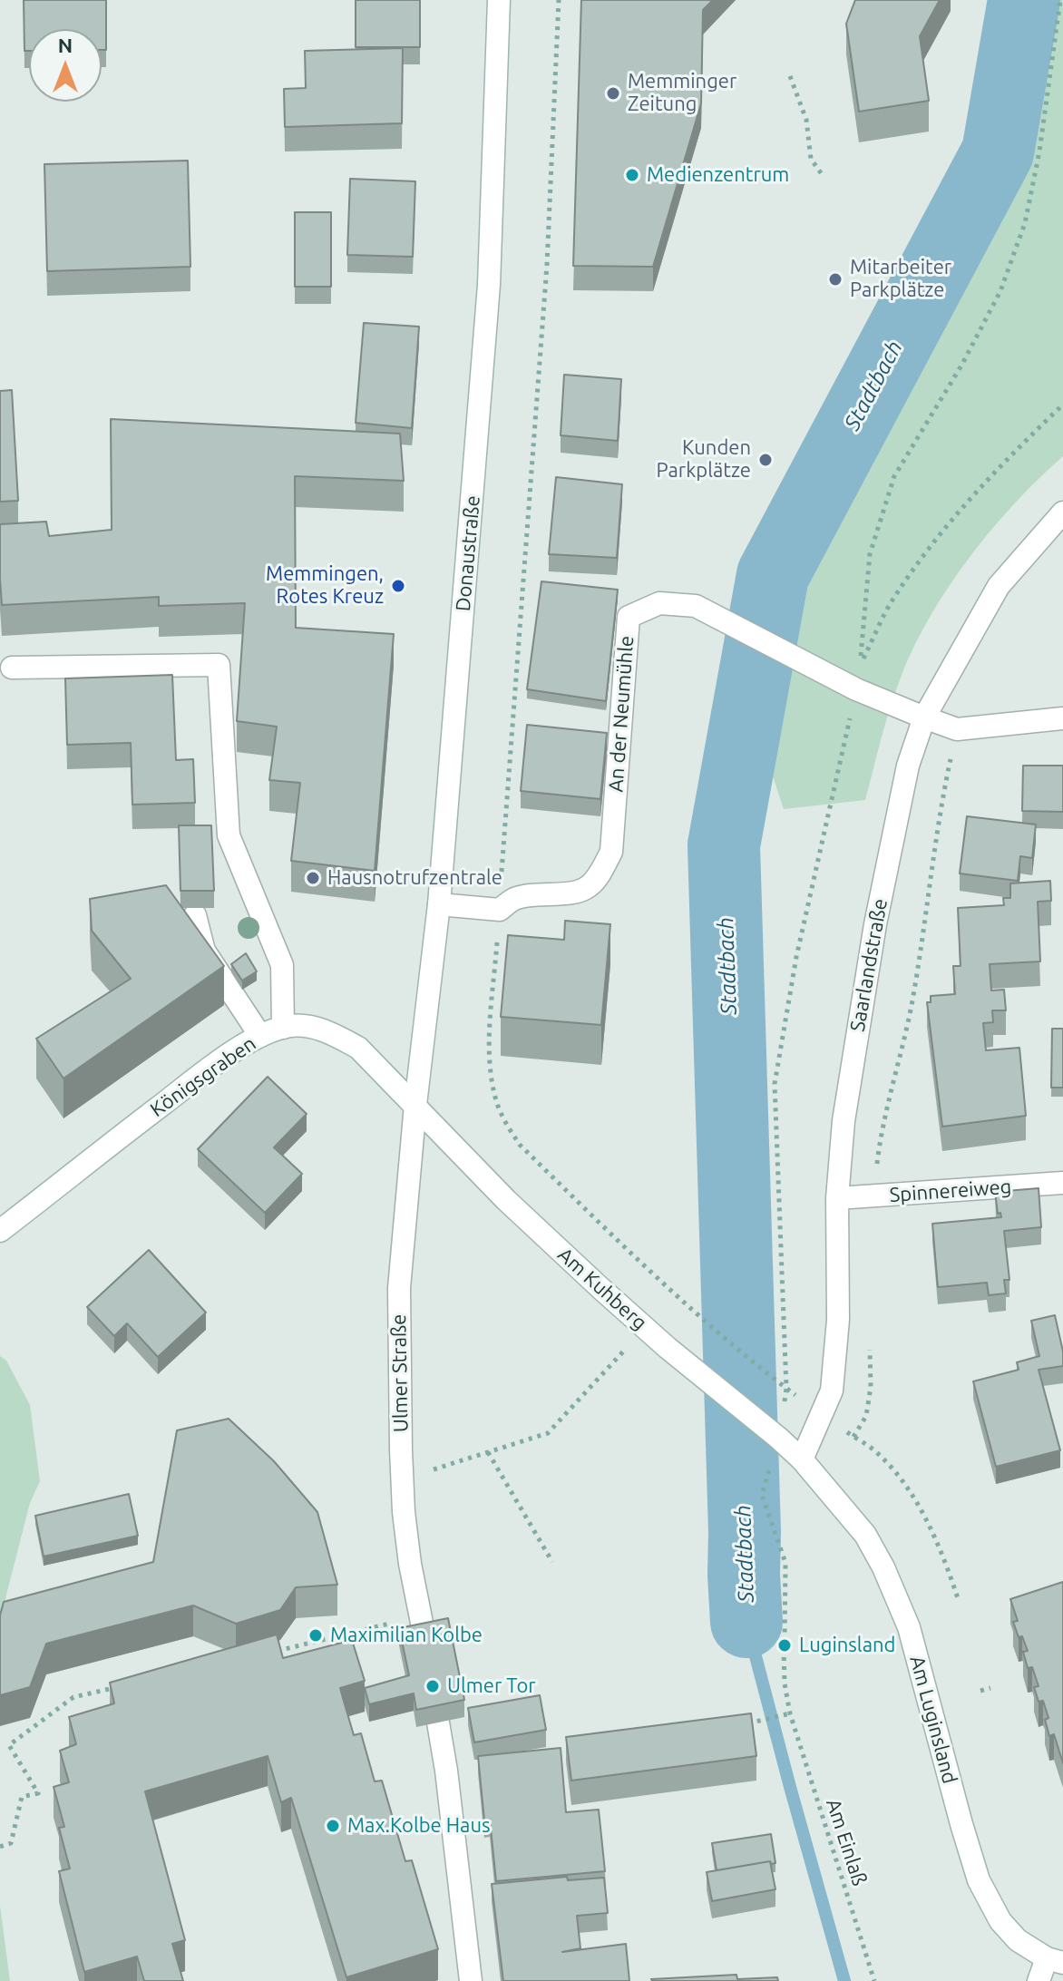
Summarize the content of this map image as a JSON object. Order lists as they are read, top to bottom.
{
  "streets": {
    "street": [
      "Donaustraße",
      "An der Neumühle",
      "Saarlandstraße",
      "Königsgraben",
      "Spinnereiweg",
      "Am Kuhberg",
      "Ulmer Straße",
      "Am Luginsland"
    ],
    "path": ["Am Einlaß"]
  },
  "crossings": [
    ["Donaustraße", "An der Neumühle"],
    ["Donaustraße", "Königsgraben"],
    ["Donaustraße", "Am Kuhberg"],
    ["Donaustraße", "Ulmer Straße"],
    ["An der Neumühle", "Saarlandstraße"],
    ["An der Neumühle", "Am Einlaß"],
    ["Saarlandstraße", "Spinnereiweg"],
    ["Saarlandstraße", "Am Kuhberg"],
    ["Saarlandstraße", "Am Luginsland"],
    ["Königsgraben", "Am Kuhberg"],
    ["Königsgraben", "Ulmer Straße"],
    ["Am Kuhberg", "Ulmer Straße"],
    ["Am Kuhberg", "Am Luginsland"],
    ["Am Kuhberg", "Am Einlaß"]
  ],
  "water": ["Stadtbach"],
  "places": [
    "Memminger Zeitung",
    "Medienzentrum",
    "Mitarbeiter Parkplätze",
    "Kunden Parkplätze",
    "Memmingen, Rotes Kreuz",
    "Hausnotrufzentrale",
    "Maximilian Kolbe",
    "Luginsland",
    "Ulmer Tor",
    "Max.Kolbe Haus"
  ],
  "north": "top"
}
